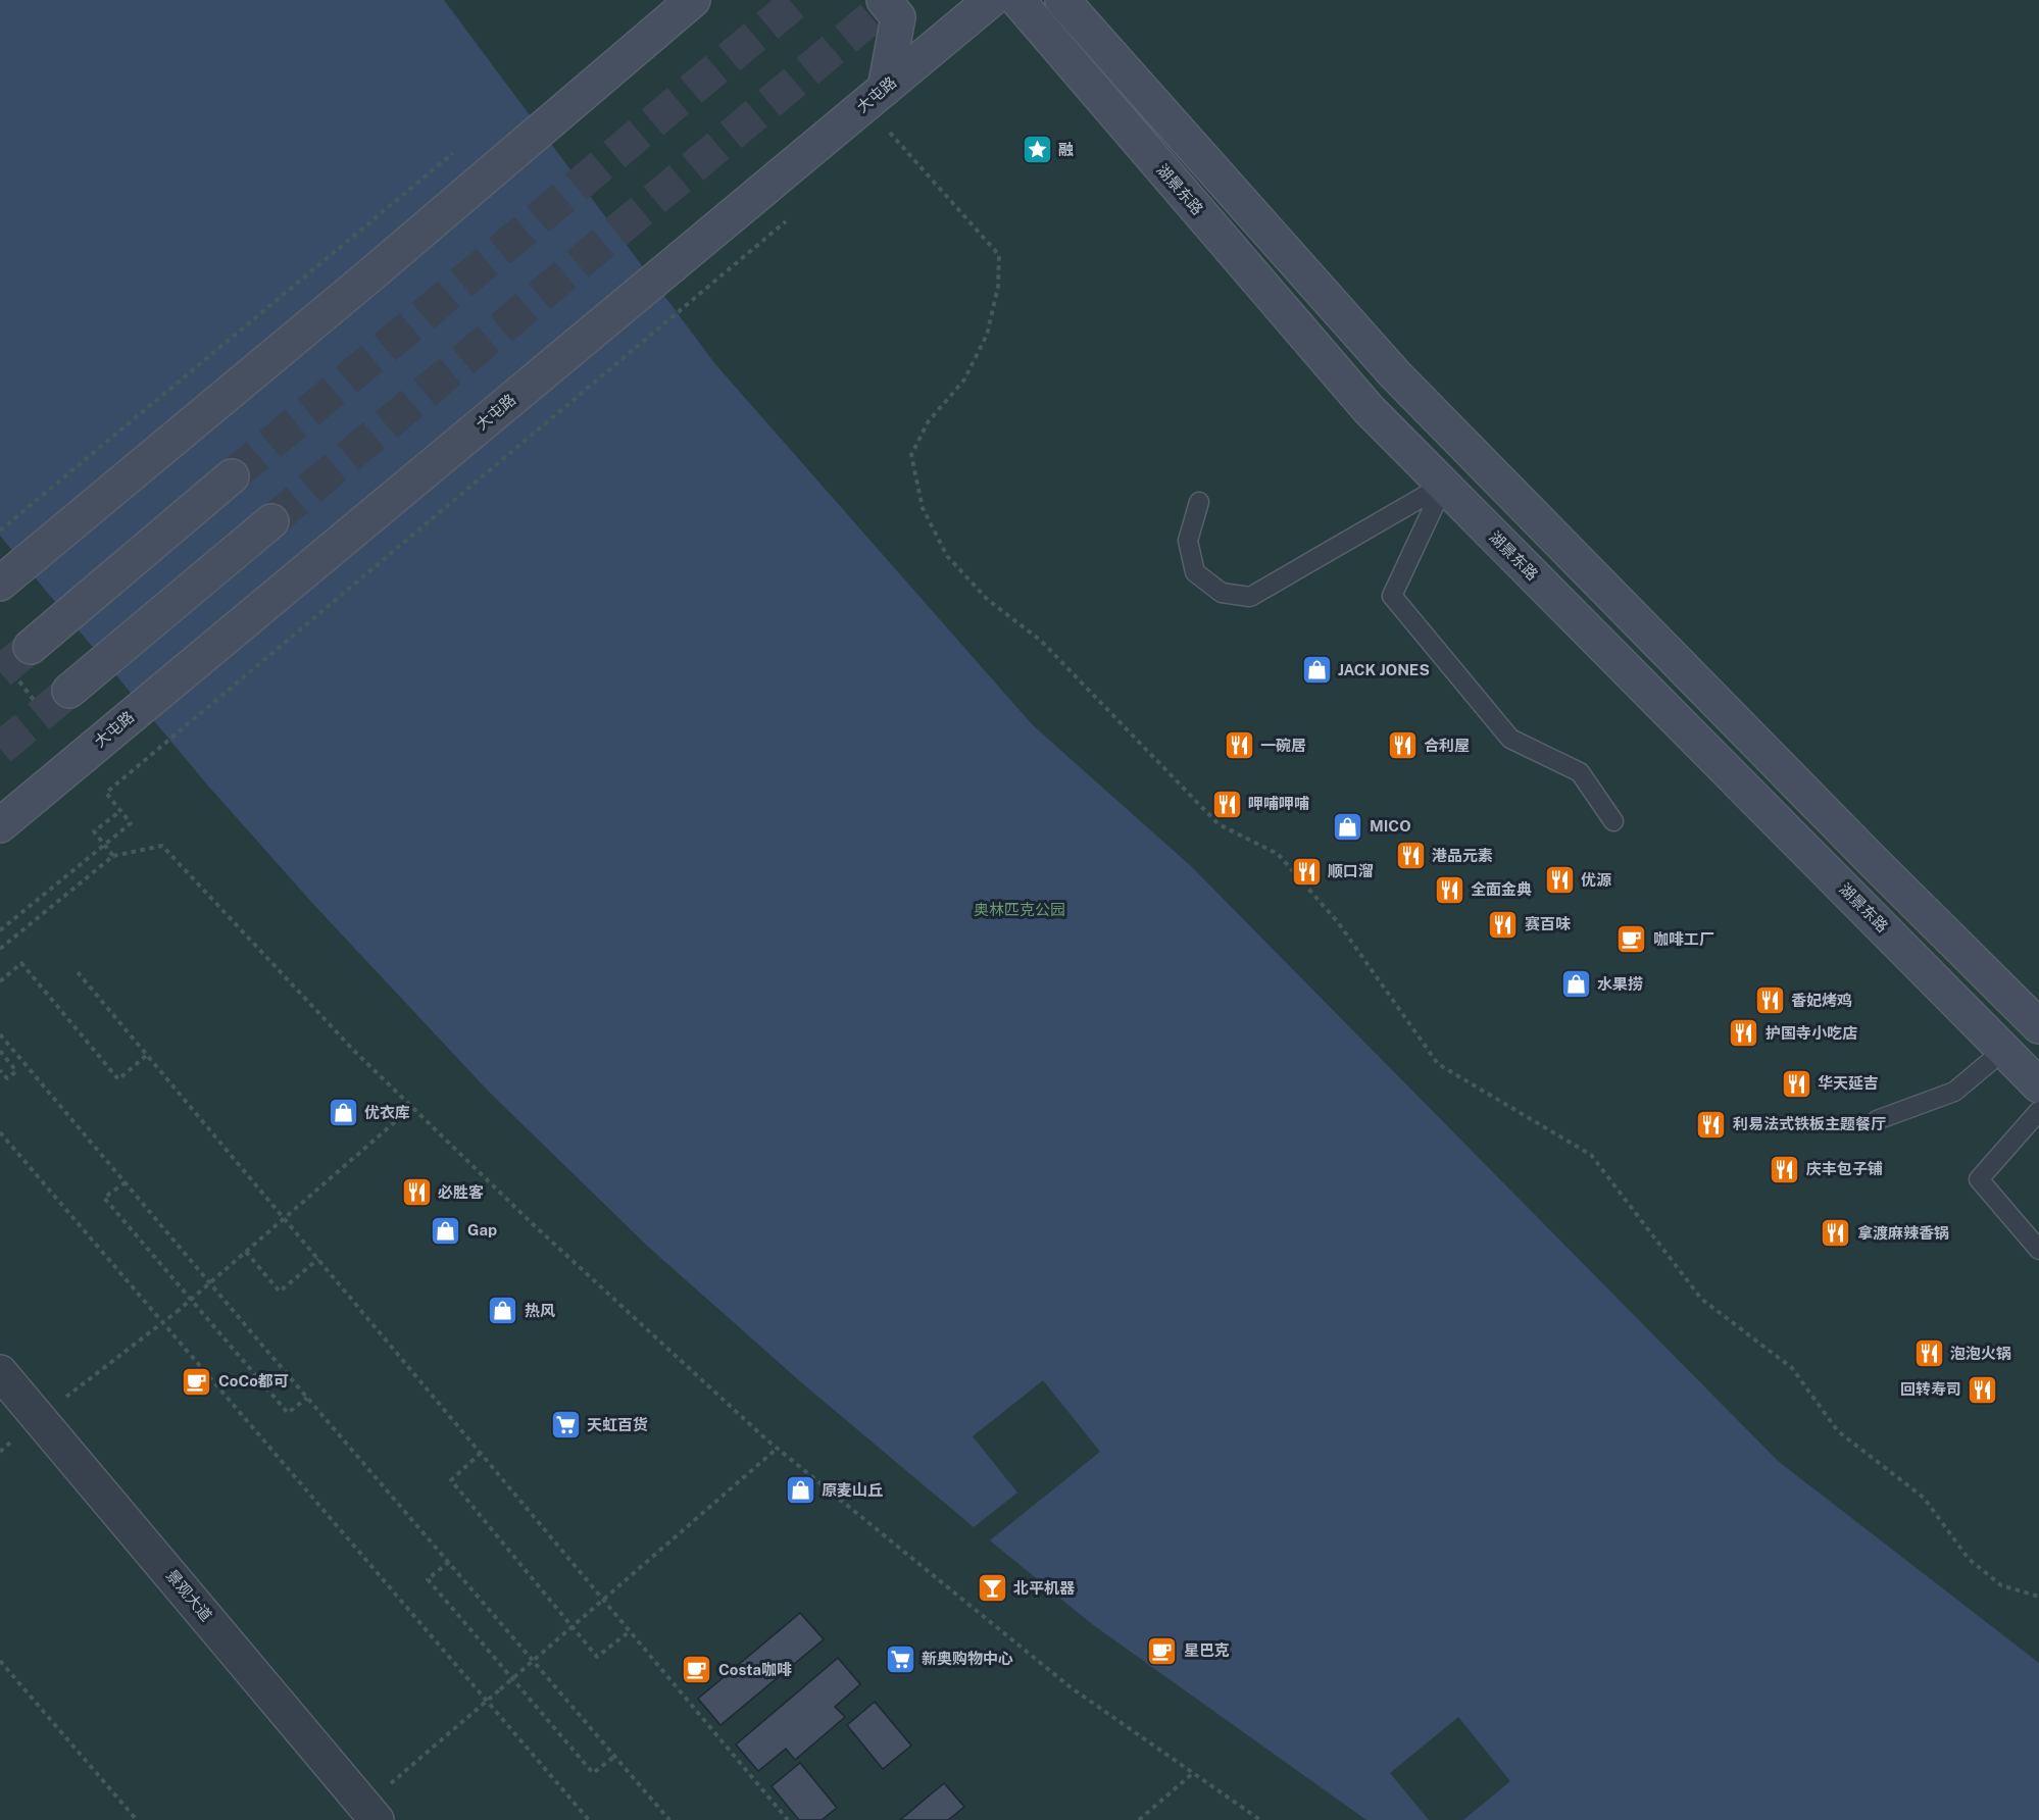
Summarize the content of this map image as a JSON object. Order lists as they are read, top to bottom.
{
  "streets": {
    "street": ["大屯路", "湖景东路", "景观大道"]
  },
  "parks": ["奥林匹克公园"],
  "places": {
    "place": ["融"],
    "shop": [
      "JACK JONES",
      "MICO",
      "水果捞",
      "优衣库",
      "Gap",
      "热风",
      "原麦山丘"
    ],
    "restaurant": [
      "一碗居",
      "合利屋",
      "呷哺呷哺",
      "港品元素",
      "顺口溜",
      "优源",
      "全面金典",
      "赛百味",
      "香妃烤鸡",
      "护国寺小吃店",
      "华天延吉",
      "利易法式铁板主题餐厅",
      "庆丰包子铺",
      "必胜客",
      "拿渡麻辣香锅",
      "泡泡火锅",
      "回转寿司"
    ],
    "cafe": [
      "咖啡工厂",
      "CoCo都可",
      "星巴克",
      "Costa咖啡"
    ],
    "supermarket": ["天虹百货", "新奥购物中心"],
    "bar": ["北平机器"]
  }
}
